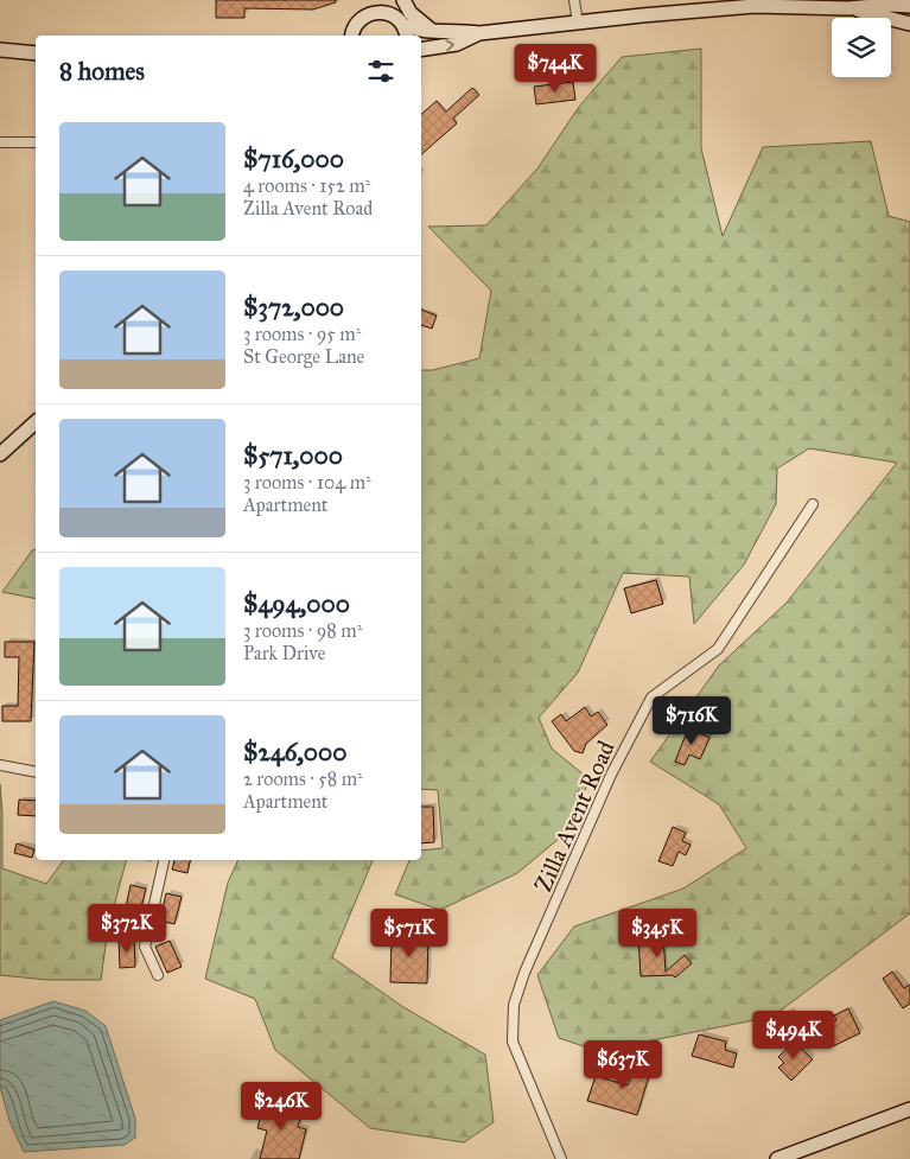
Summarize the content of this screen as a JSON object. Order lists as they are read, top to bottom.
{
  "streets": {
    "street": ["Zilla Avent Road"]
  },
  "page": {
    "heading": "8 homes",
    "price": [
      "$744K",
      "$716K",
      "$372K",
      "$571K",
      "$345K",
      "$494K",
      "$637K",
      "$246K"
    ],
    "list": [
      {
        "name": "$716,000",
        "note": "4 rooms · 152 m² · Zilla Avent Road"
      },
      {
        "name": "$372,000",
        "note": "3 rooms · 95 m² · St George Lane"
      },
      {
        "name": "$571,000",
        "note": "3 rooms · 104 m² · Apartment"
      },
      {
        "name": "$494,000",
        "note": "3 rooms · 98 m² · Park Drive"
      },
      {
        "name": "$246,000",
        "note": "2 rooms · 58 m² · Apartment"
      }
    ]
  }
}
